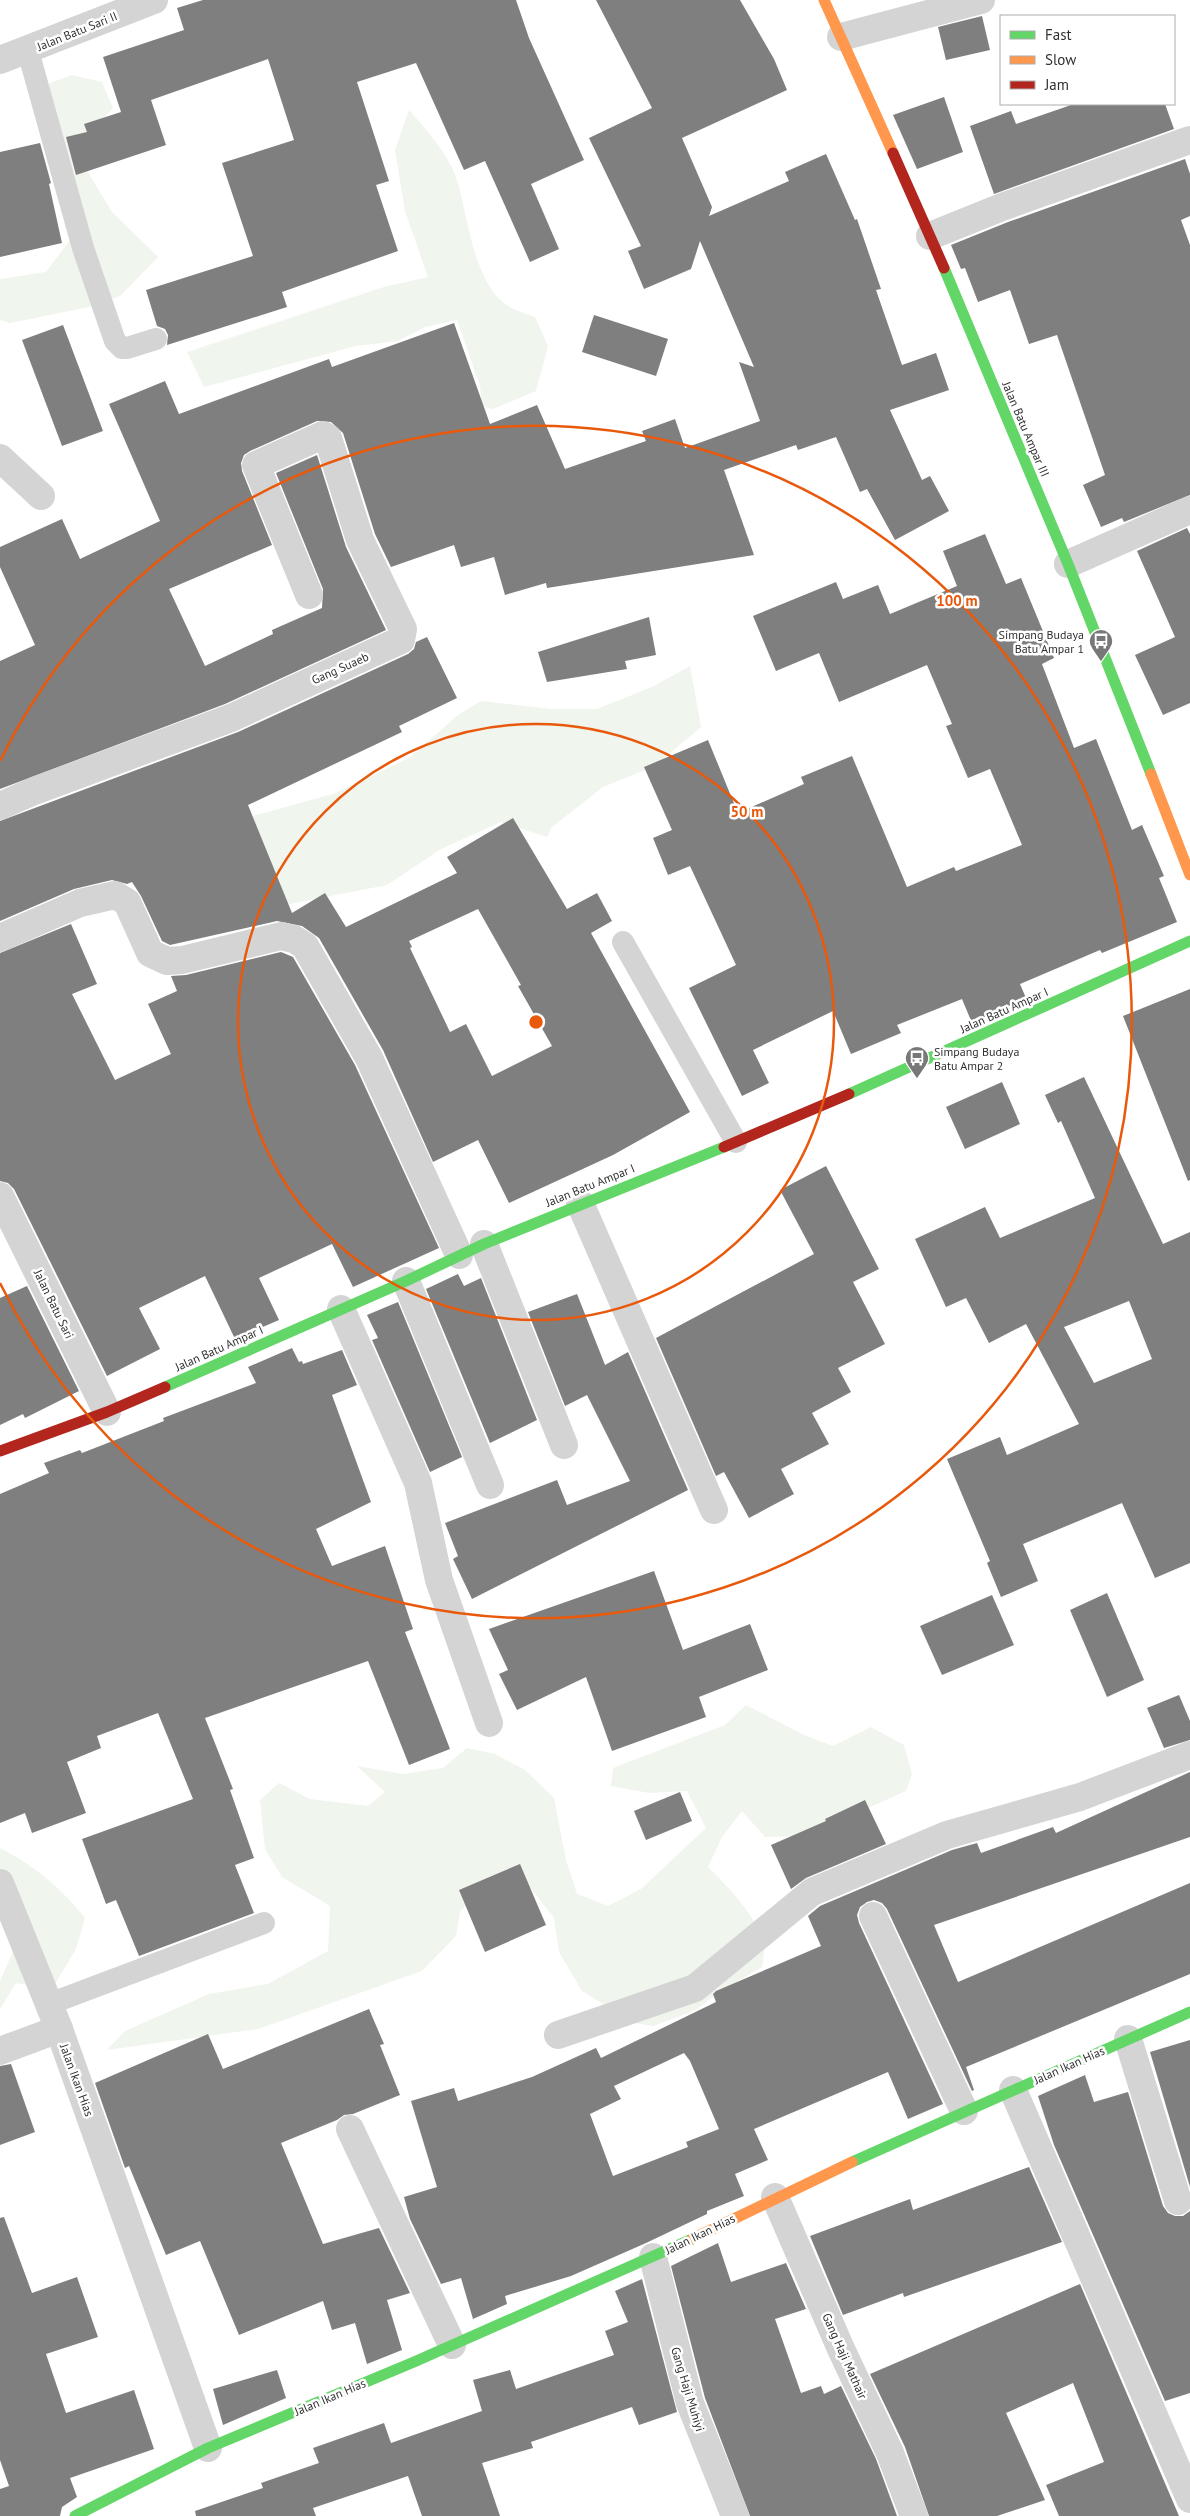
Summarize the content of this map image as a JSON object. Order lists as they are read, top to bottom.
{
  "streets": {
    "street": [
      "Jalan Batu Sari II",
      "Jalan Batu Ampar III",
      "Gang Suaeb",
      "Jalan Batu Ampar I",
      "Jalan Batu Sari",
      "Jalan Ikan Hias",
      "Gang Haji Mathair",
      "Gang Haji Muhiyi"
    ]
  },
  "crossings": [
    ["Jalan Batu Ampar I", "Jalan Batu Sari"],
    ["Jalan Ikan Hias", "Gang Haji Mathair"],
    ["Jalan Ikan Hias", "Gang Haji Muhiyi"]
  ],
  "places": {
    "bus stop": ["Simpang Budaya Batu Ampar 1", "Simpang Budaya Batu Ampar 2"]
  },
  "legend": ["Fast", "Slow", "Jam"],
  "rings": ["100 m", "50 m"]
}
